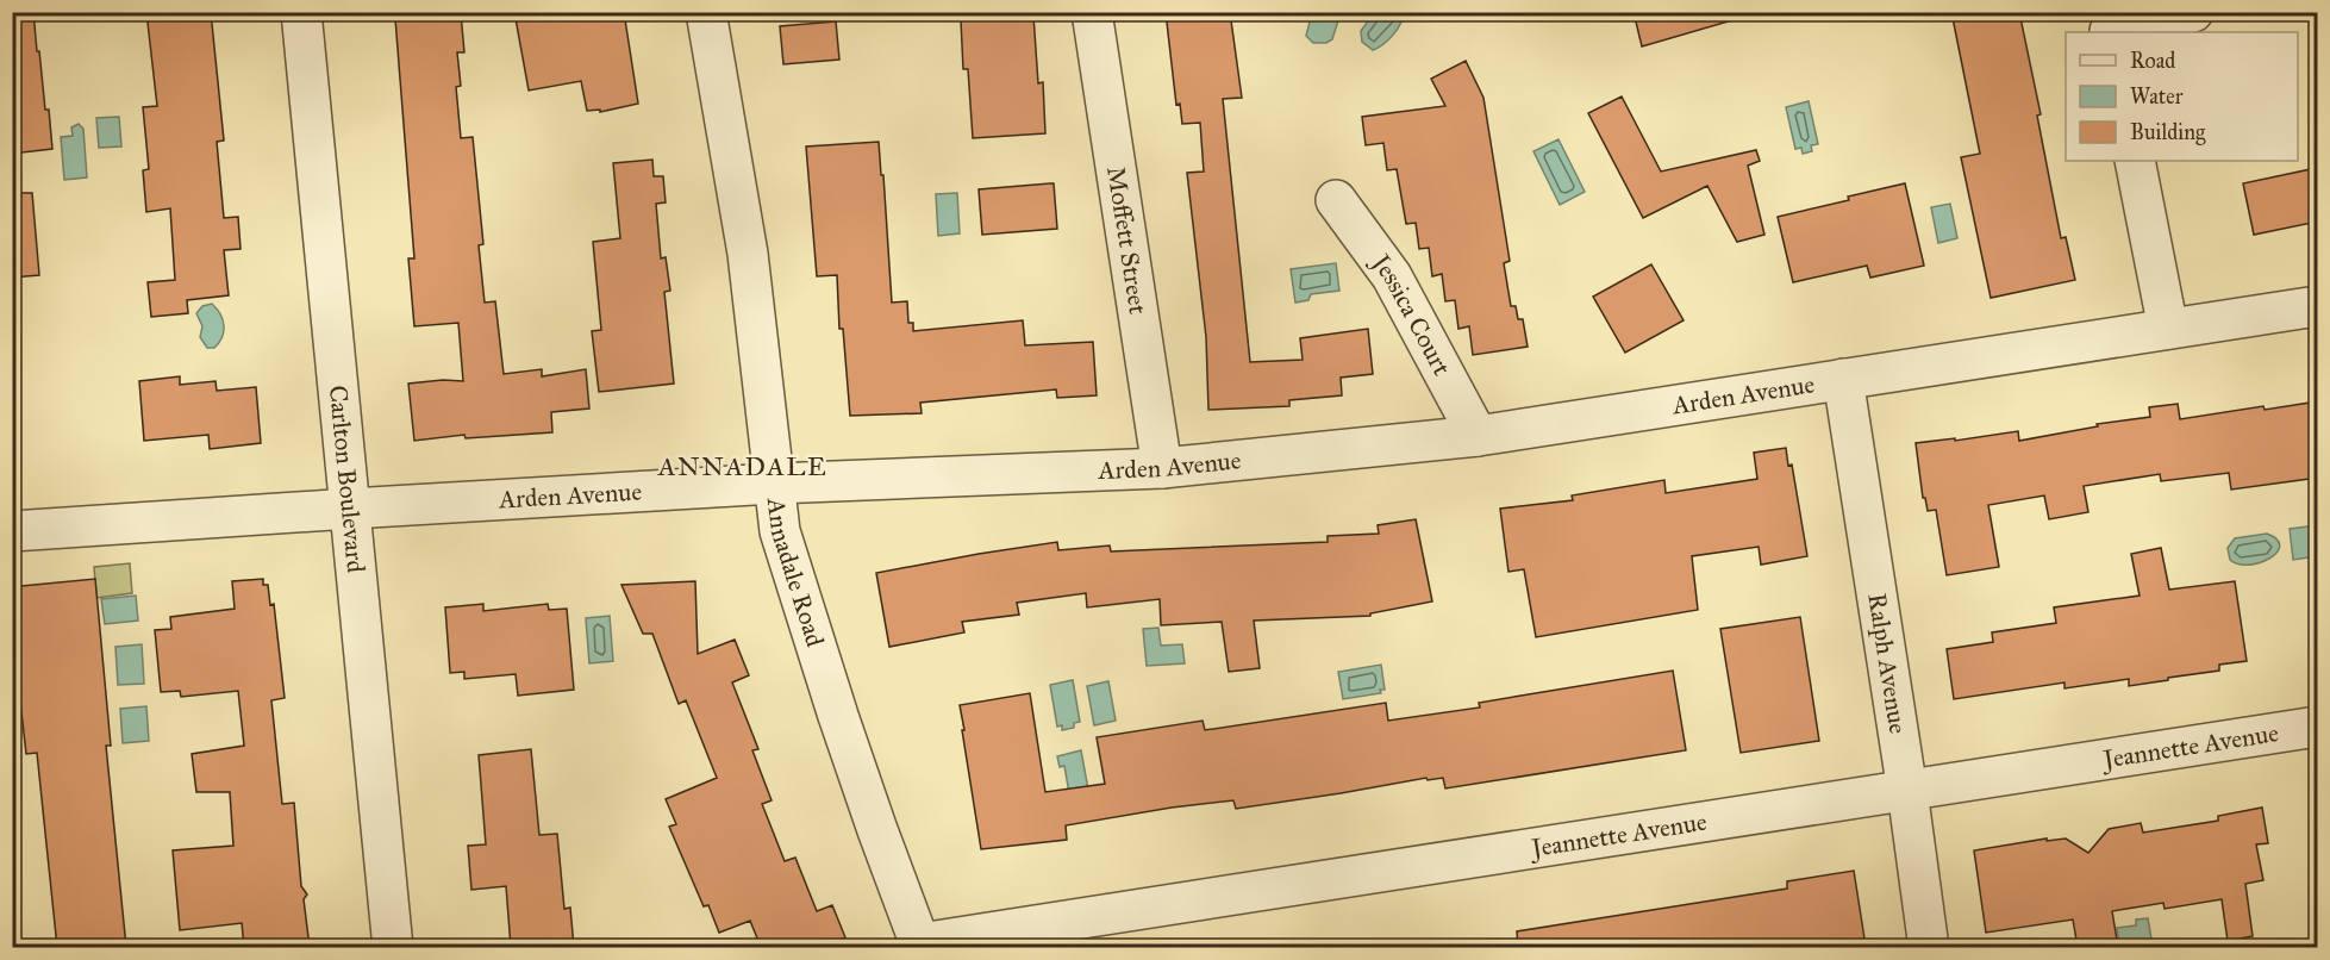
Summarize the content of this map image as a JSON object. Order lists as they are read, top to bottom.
{
  "streets": {
    "street": [
      "Moffett Street",
      "Jessica Court",
      "Arden Avenue",
      "Carlton Boulevard",
      "Annadale Road",
      "Ralph Avenue",
      "Jeannette Avenue"
    ]
  },
  "crossings": [
    ["Moffett Street", "Arden Avenue"],
    ["Jessica Court", "Arden Avenue"],
    ["Arden Avenue", "Carlton Boulevard"],
    ["Arden Avenue", "Annadale Road"],
    ["Arden Avenue", "Ralph Avenue"],
    ["Annadale Road", "Jeannette Avenue"],
    ["Ralph Avenue", "Jeannette Avenue"]
  ],
  "districts": ["ANNADALE"],
  "legend": ["Road", "Water", "Building"]
}
